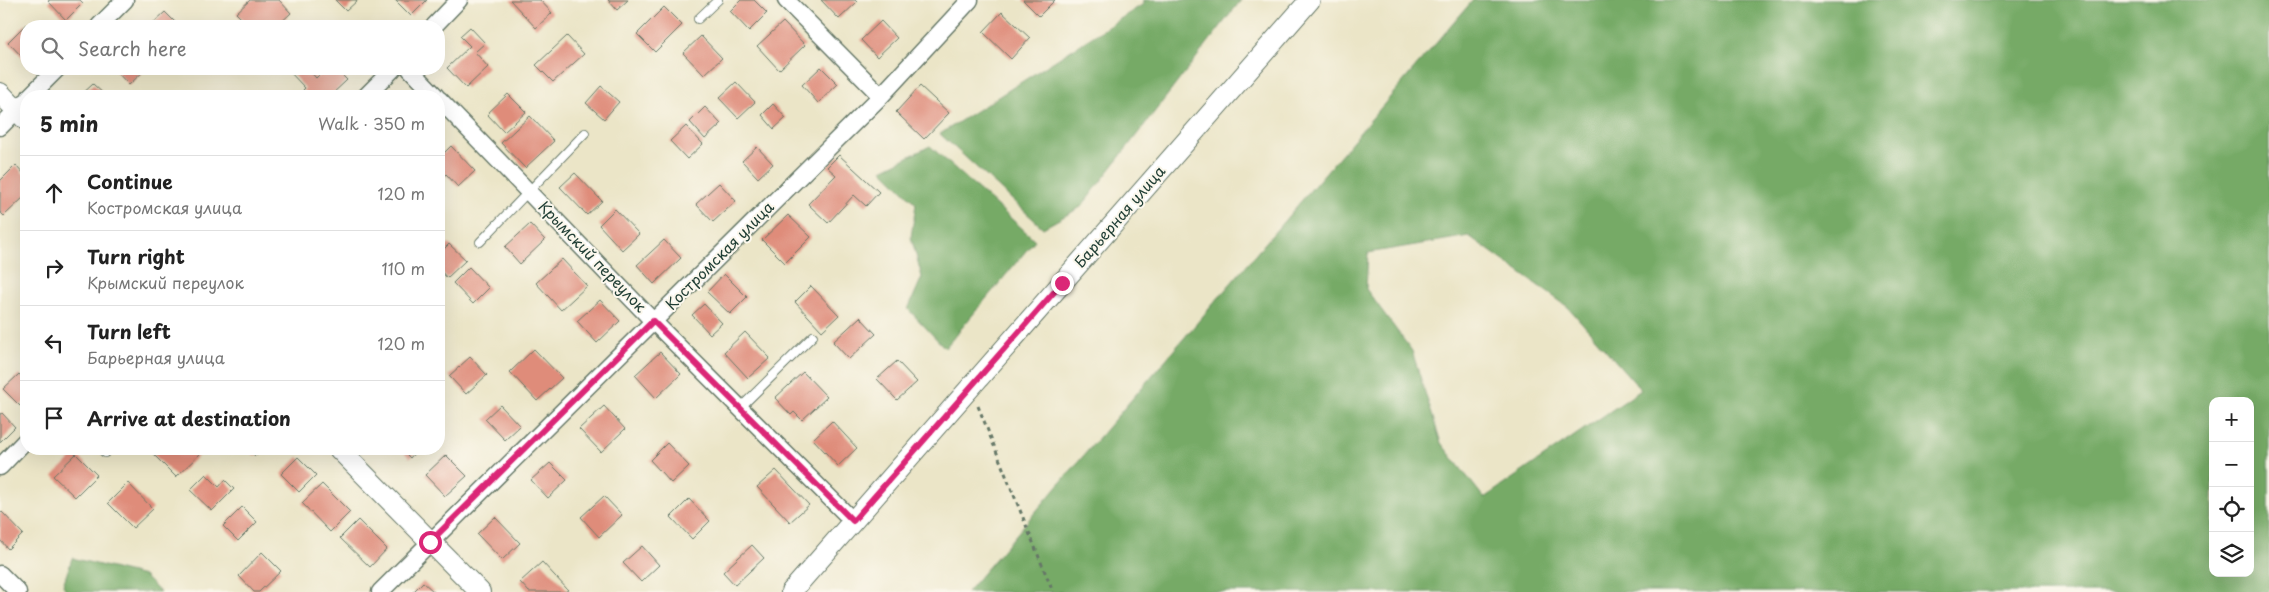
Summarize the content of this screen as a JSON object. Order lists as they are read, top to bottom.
{
  "streets": {
    "street": ["Барьерная улица", "Костромская улица", "Крымский переулок"]
  },
  "crossings": [
    ["Барьерная улица", "Крымский переулок"],
    ["Костромская улица", "Крымский переулок"]
  ],
  "page": {
    "search": "Search here",
    "heading": ["5 min", "Walk · 350 m"],
    "list": [
      ["Continue", "Костромская улица", "120 m"],
      ["Turn right", "Крымский переулок", "110 m"],
      ["Turn left", "Барьерная улица", "120 m"],
      "Arrive at destination"
    ],
    "map_buttons": ["+", "−"]
  }
}
